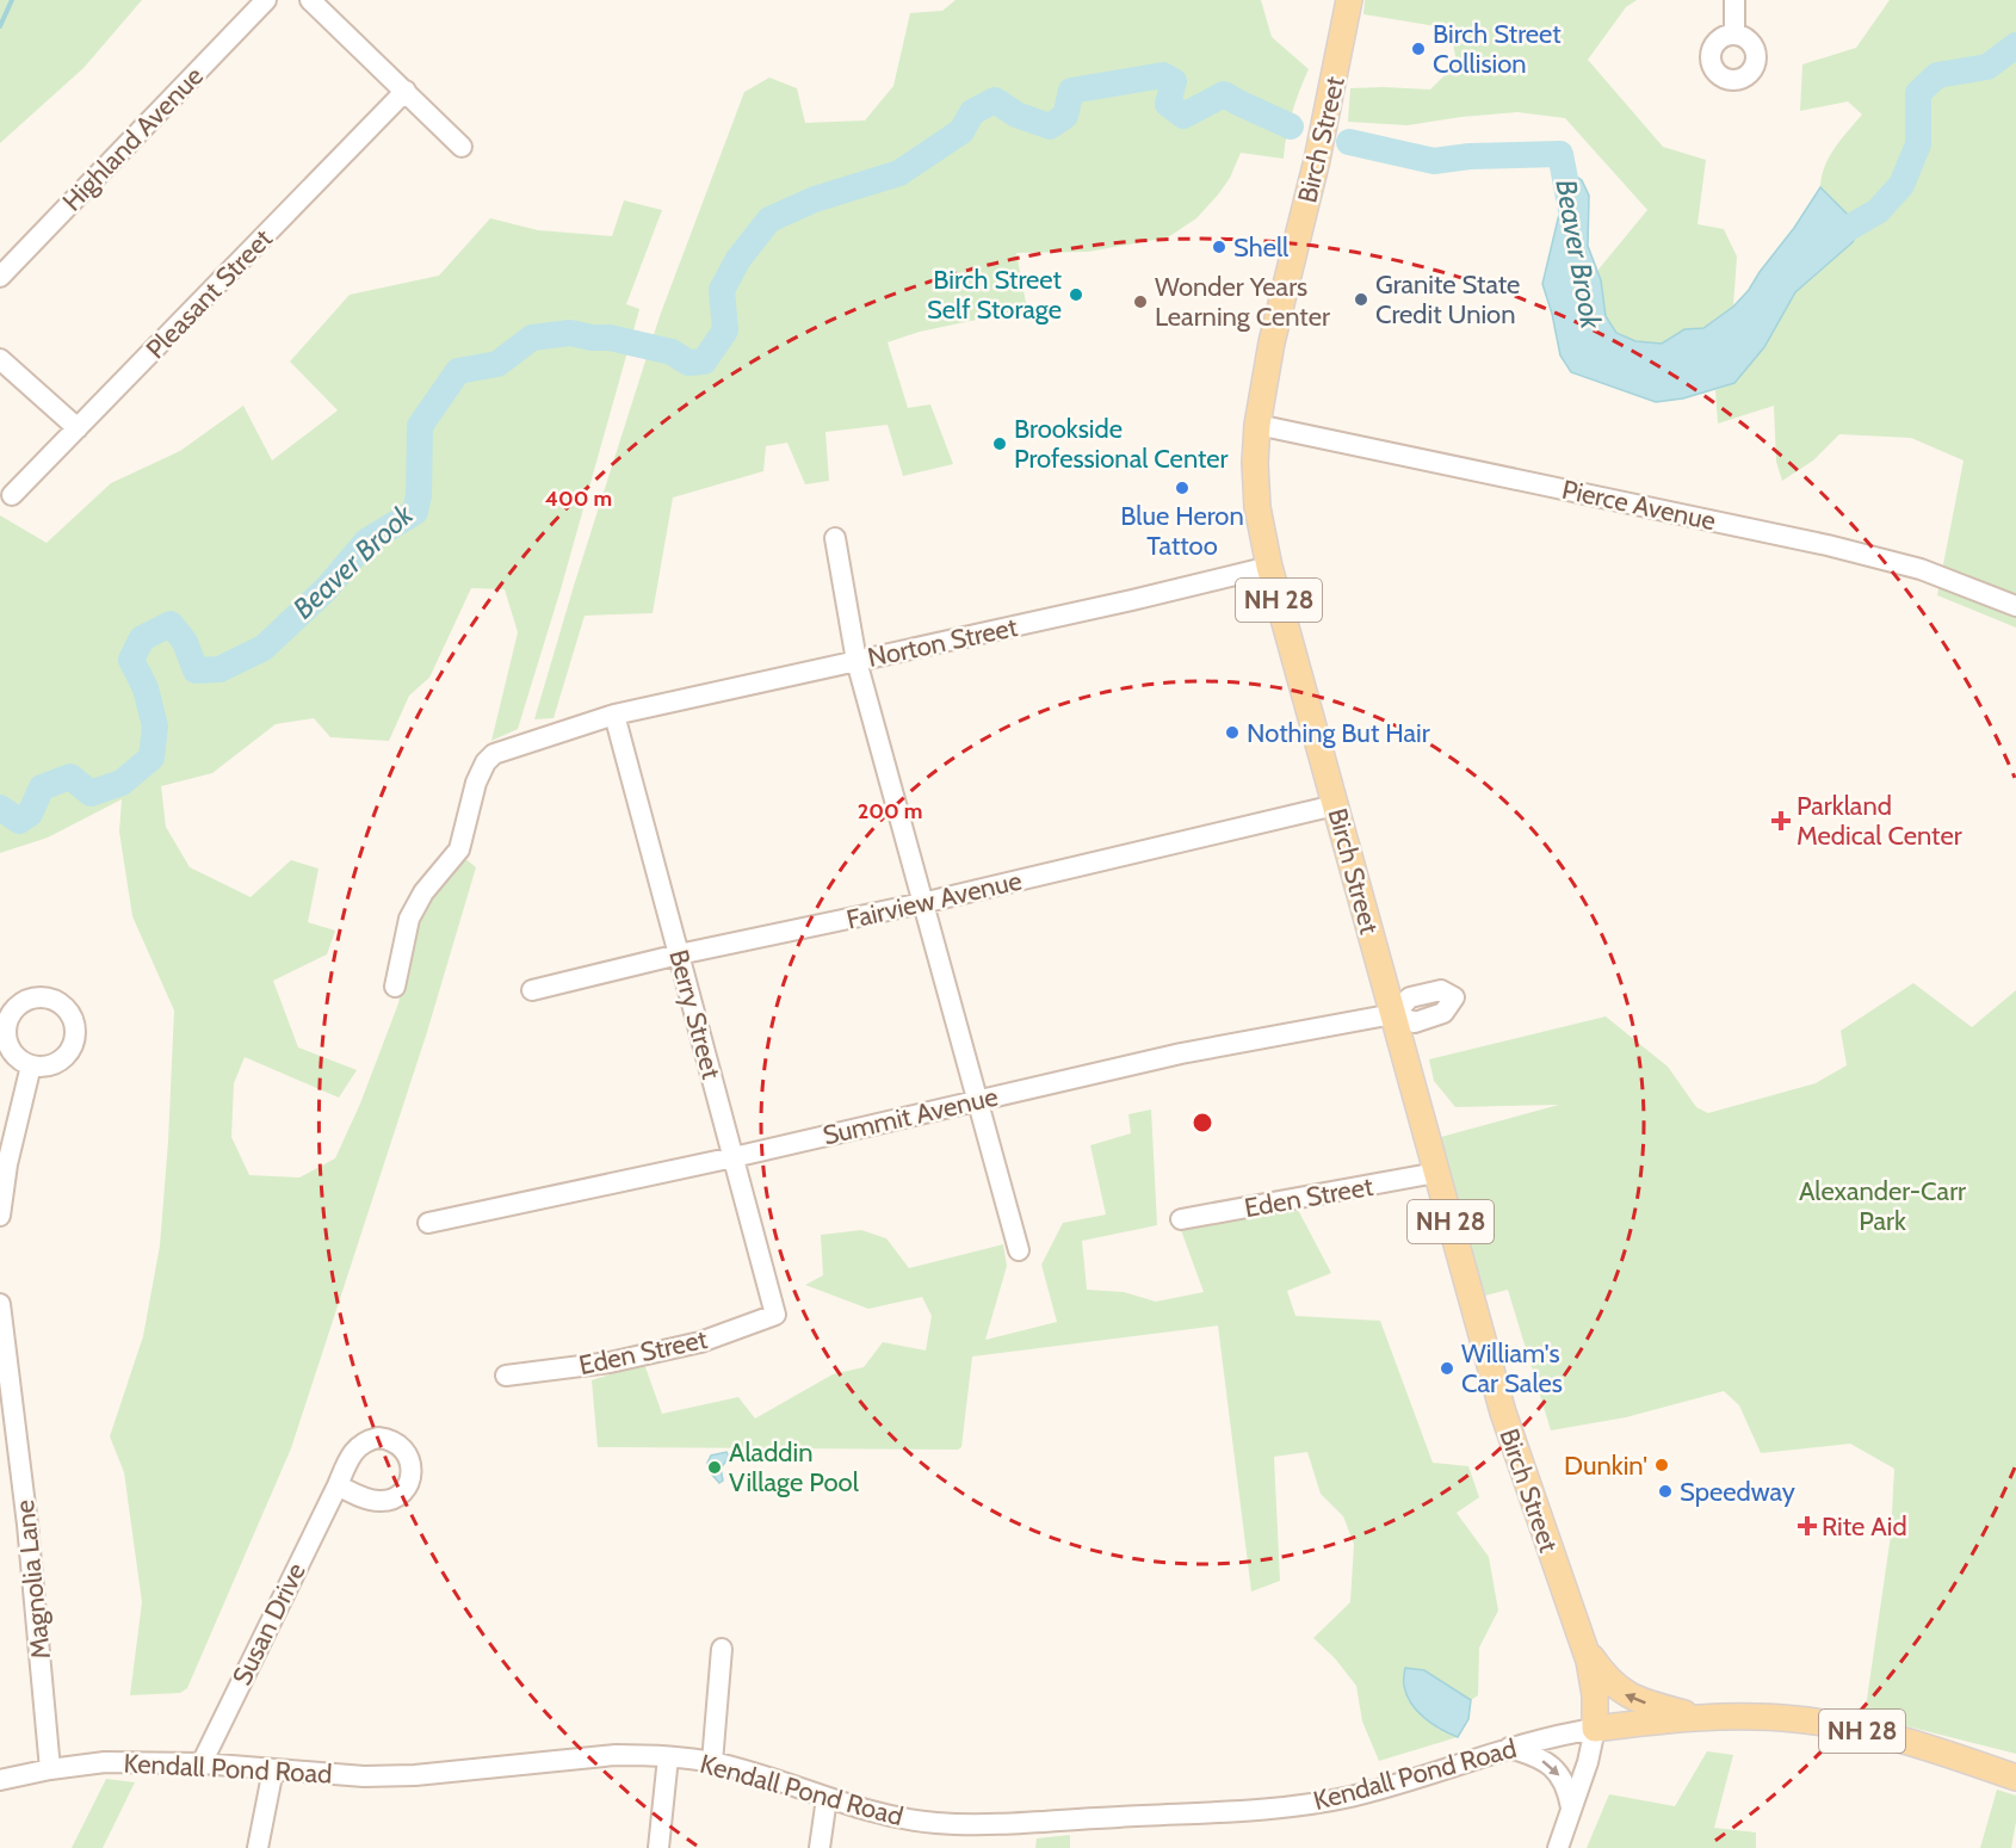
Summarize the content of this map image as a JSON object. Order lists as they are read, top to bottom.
{
  "streets": {
    "main road": ["Birch Street", "NH 28"],
    "street": [
      "Highland Avenue",
      "Pleasant Street",
      "Pierce Avenue",
      "Norton Street",
      "Fairview Avenue",
      "Berry Street",
      "Summit Avenue",
      "Eden Street",
      "Magnolia Lane",
      "Susan Drive",
      "Kendall Pond Road"
    ]
  },
  "crossings": [
    ["Birch Street", "Pierce Avenue"],
    ["Birch Street", "NH 28"],
    ["Birch Street", "Norton Street"],
    ["Birch Street", "Fairview Avenue"],
    ["Birch Street", "Summit Avenue"],
    ["Birch Street", "Eden Street"],
    ["Birch Street", "Kendall Pond Road"],
    ["NH 28", "Kendall Pond Road"],
    ["Norton Street", "Berry Street"],
    ["Fairview Avenue", "Berry Street"],
    ["Berry Street", "Summit Avenue"],
    ["Berry Street", "Eden Street"],
    ["Magnolia Lane", "Kendall Pond Road"],
    ["Susan Drive", "Kendall Pond Road"]
  ],
  "water": ["Beaver Brook"],
  "parks": ["Alexander-Carr Park"],
  "places": {
    "other": [
      "Birch Street Collision",
      "Shell",
      "Birch Street Self Storage",
      "Granite State Credit Union",
      "Wonder Years Learning Center",
      "Brookside Professional Center",
      "Blue Heron Tattoo",
      "Nothing But Hair",
      "William's Car Sales",
      "Dunkin'",
      "Aladdin Village Pool",
      "Speedway"
    ],
    "health": ["Parkland Medical Center", "Rite Aid"]
  },
  "rings": ["400 m", "200 m"]
}
